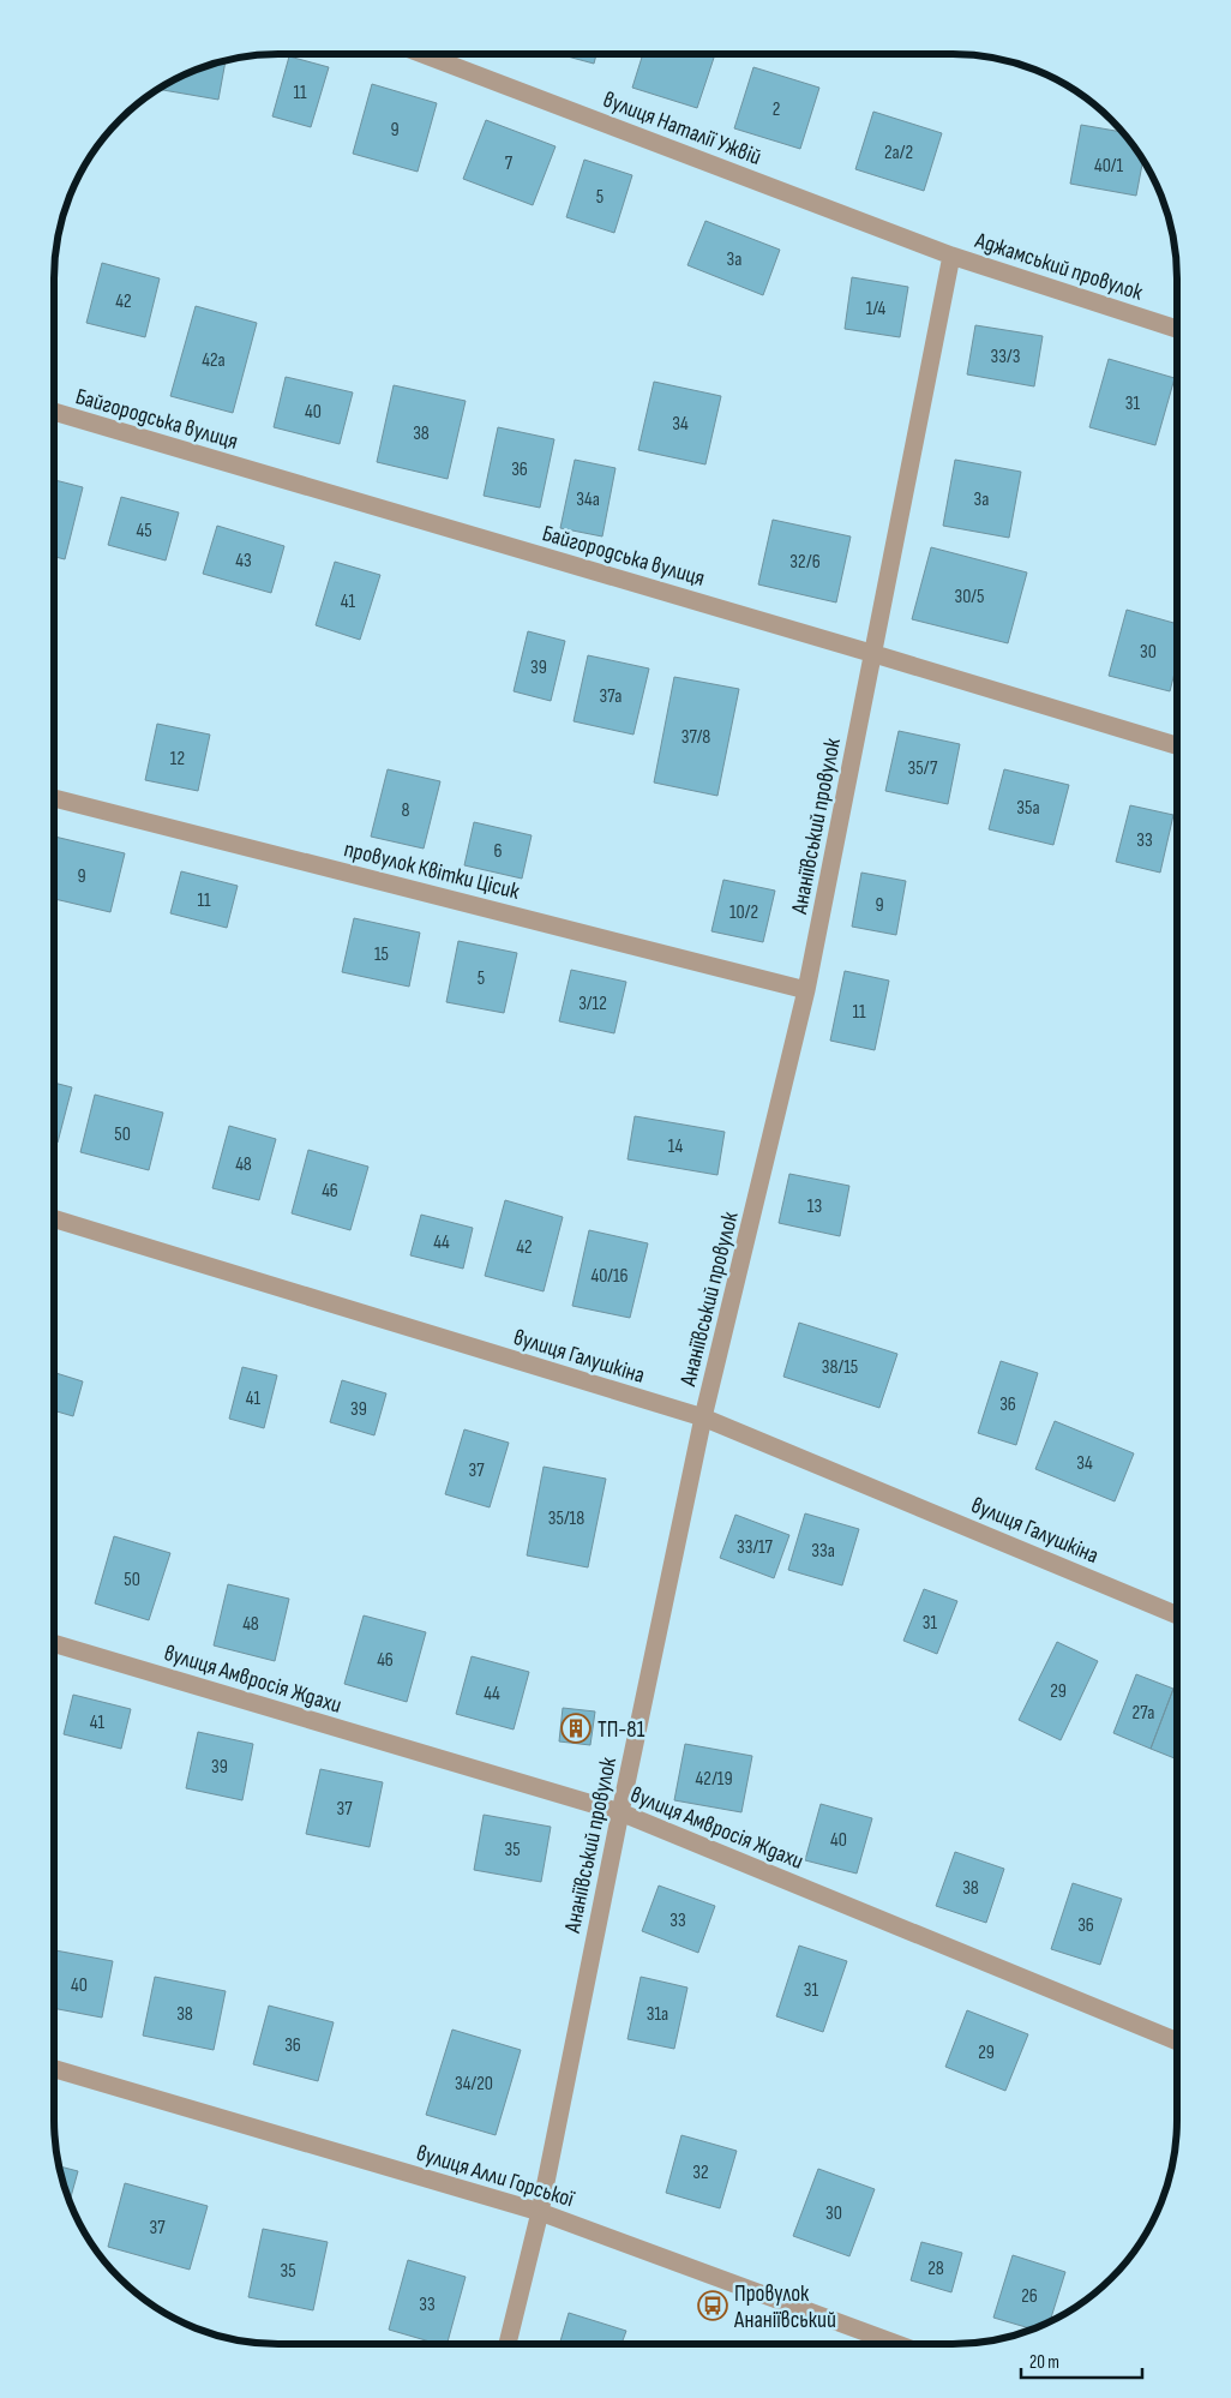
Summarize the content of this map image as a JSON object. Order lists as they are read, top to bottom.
{
  "streets": {
    "street": [
      "вулиця Наталії Ужвій",
      "Аджамський провулок",
      "Байгородська вулиця",
      "Ананіївський провулок",
      "провулок Квітки Цісик",
      "вулиця Галушкіна",
      "вулиця Амвросія Ждахи",
      "вулиця Алли Горської"
    ]
  },
  "crossings": [
    ["вулиця Наталії Ужвій", "Аджамський провулок"],
    ["вулиця Наталії Ужвій", "Ананіївський провулок"],
    ["Аджамський провулок", "Ананіївський провулок"],
    ["Байгородська вулиця", "Ананіївський провулок"],
    ["Ананіївський провулок", "провулок Квітки Цісик"],
    ["Ананіївський провулок", "вулиця Галушкіна"],
    ["Ананіївський провулок", "вулиця Амвросія Ждахи"],
    ["Ананіївський провулок", "вулиця Алли Горської"]
  ],
  "places": {
    "building": ["ТП-81"],
    "bus stop": ["Провулок Ананіївський"]
  },
  "house_numbers": [
    "11",
    "2",
    "9",
    "2а/2",
    "7",
    "40/1",
    "5",
    "3а",
    "42",
    "1/4",
    "33/3",
    "42а",
    "31",
    "40",
    "34",
    "38",
    "36",
    "34а",
    "3а",
    "45",
    "43",
    "32/6",
    "30/5",
    "41",
    "30",
    "39",
    "37а",
    "37/8",
    "12",
    "35/7",
    "35а",
    "8",
    "33",
    "6",
    "9",
    "11",
    "9",
    "10/2",
    "15",
    "5",
    "3/12",
    "11",
    "50",
    "14",
    "48",
    "46",
    "13",
    "44",
    "42",
    "40/16",
    "38/15",
    "41",
    "36",
    "39",
    "34",
    "37",
    "35/18",
    "33/17",
    "33а",
    "50",
    "31",
    "48",
    "46",
    "29",
    "44",
    "27а",
    "41",
    "39",
    "42/19",
    "37",
    "40",
    "35",
    "38",
    "33",
    "36",
    "40",
    "31",
    "38",
    "31а",
    "36",
    "29",
    "34/20",
    "32",
    "30",
    "37",
    "28",
    "35",
    "26",
    "33"
  ],
  "scale_bar": "20 m"
}
